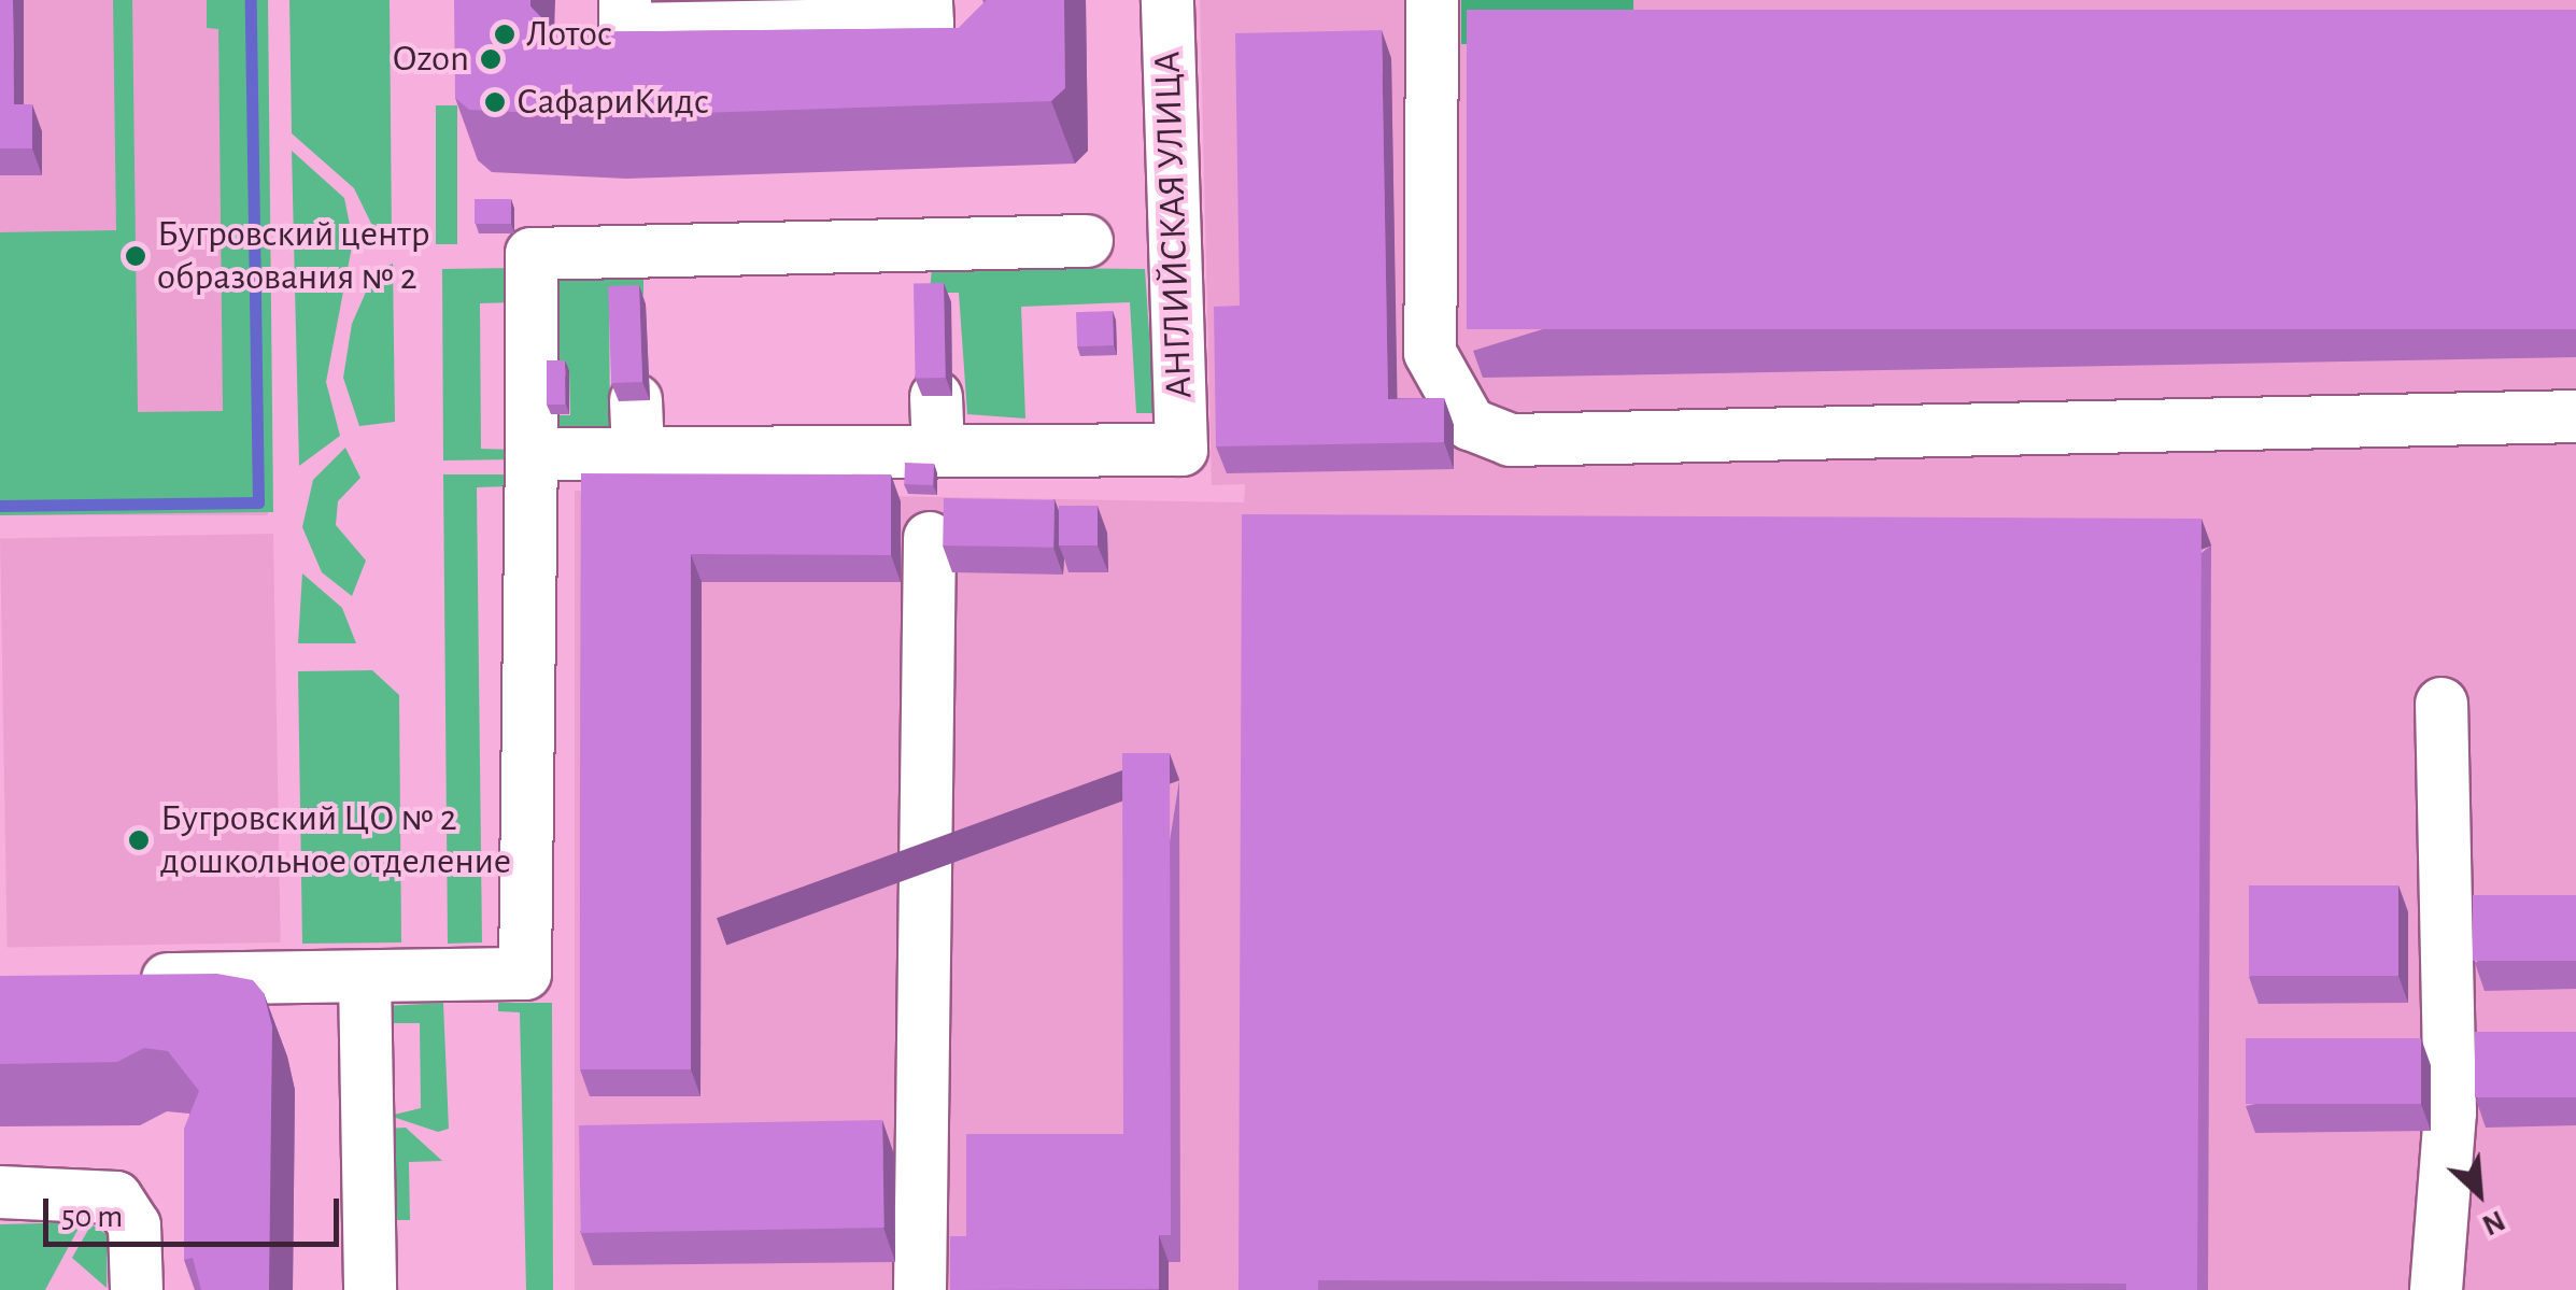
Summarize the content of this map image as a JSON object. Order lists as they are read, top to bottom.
{
  "streets": {
    "street": ["АНГЛИЙСКАЯ УЛИЦА"]
  },
  "places": [
    "Лотос",
    "Ozon",
    "СафариКидс",
    "Бугровский центр образования № 2",
    "Бугровский ЦО № 2 дошкольное отделение"
  ],
  "scale_bar": "50 m",
  "north": "bottom right"
}
